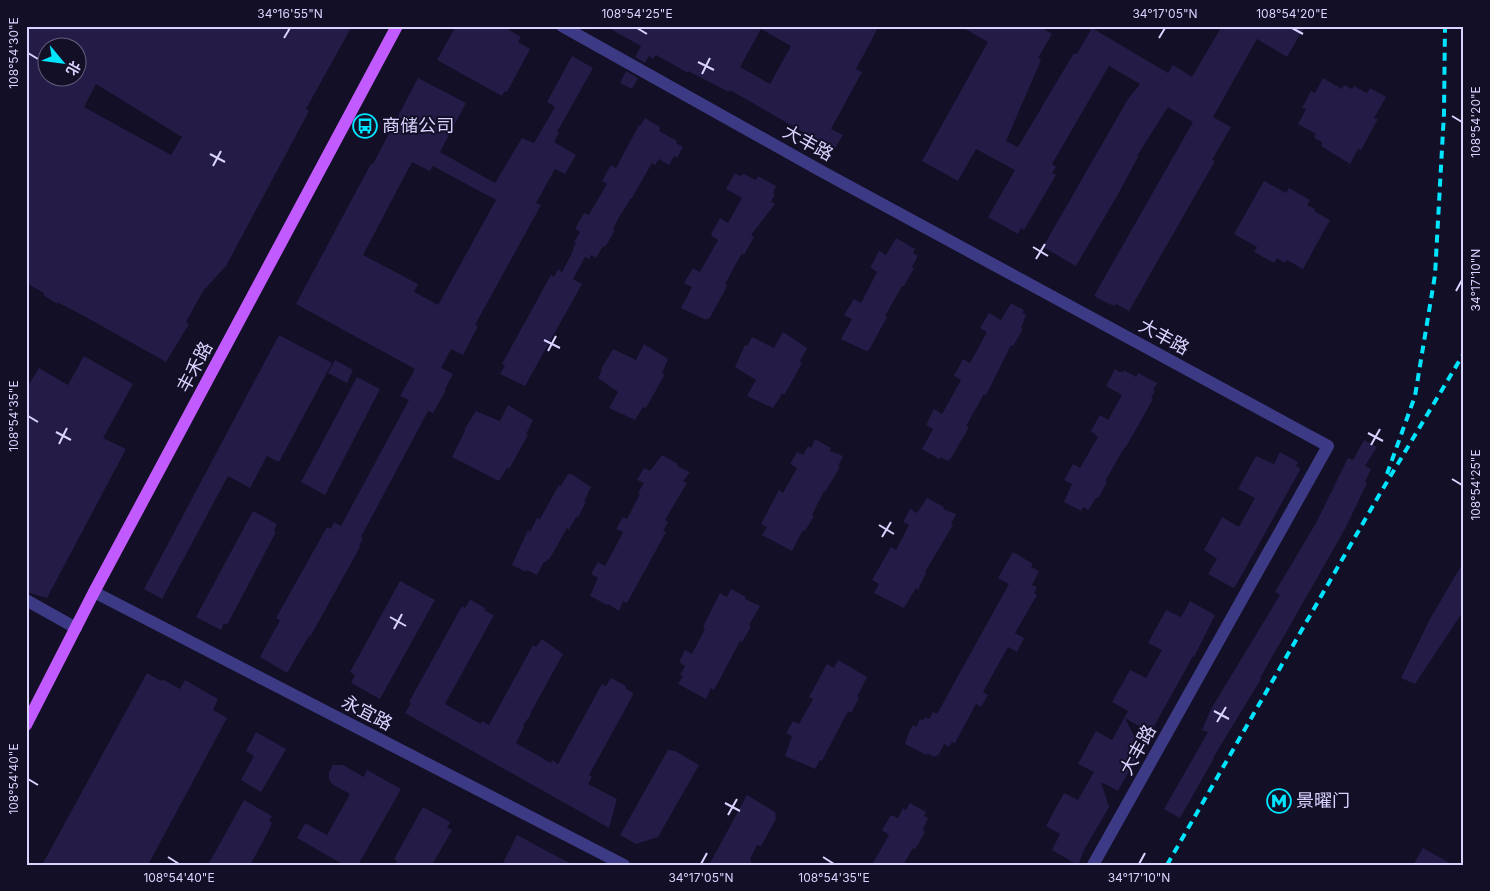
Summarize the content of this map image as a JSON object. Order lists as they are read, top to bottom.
{
  "streets": {
    "main road": ["丰禾路"],
    "street": ["大丰路", "永宜路"]
  },
  "crossings": [
    ["丰禾路", "永宜路"]
  ],
  "places": {
    "bus stop": ["商储公司"],
    "metro station": ["景曜门"]
  },
  "north": "bottom right",
  "coordinates": [
    "34°16'55\"N",
    "108°54'25\"E",
    "34°17'05\"N",
    "108°54'20\"E",
    "108°54'30\"E",
    "34°17'10\"N",
    "108°54'35\"E",
    "108°54'40\"E"
  ]
}
